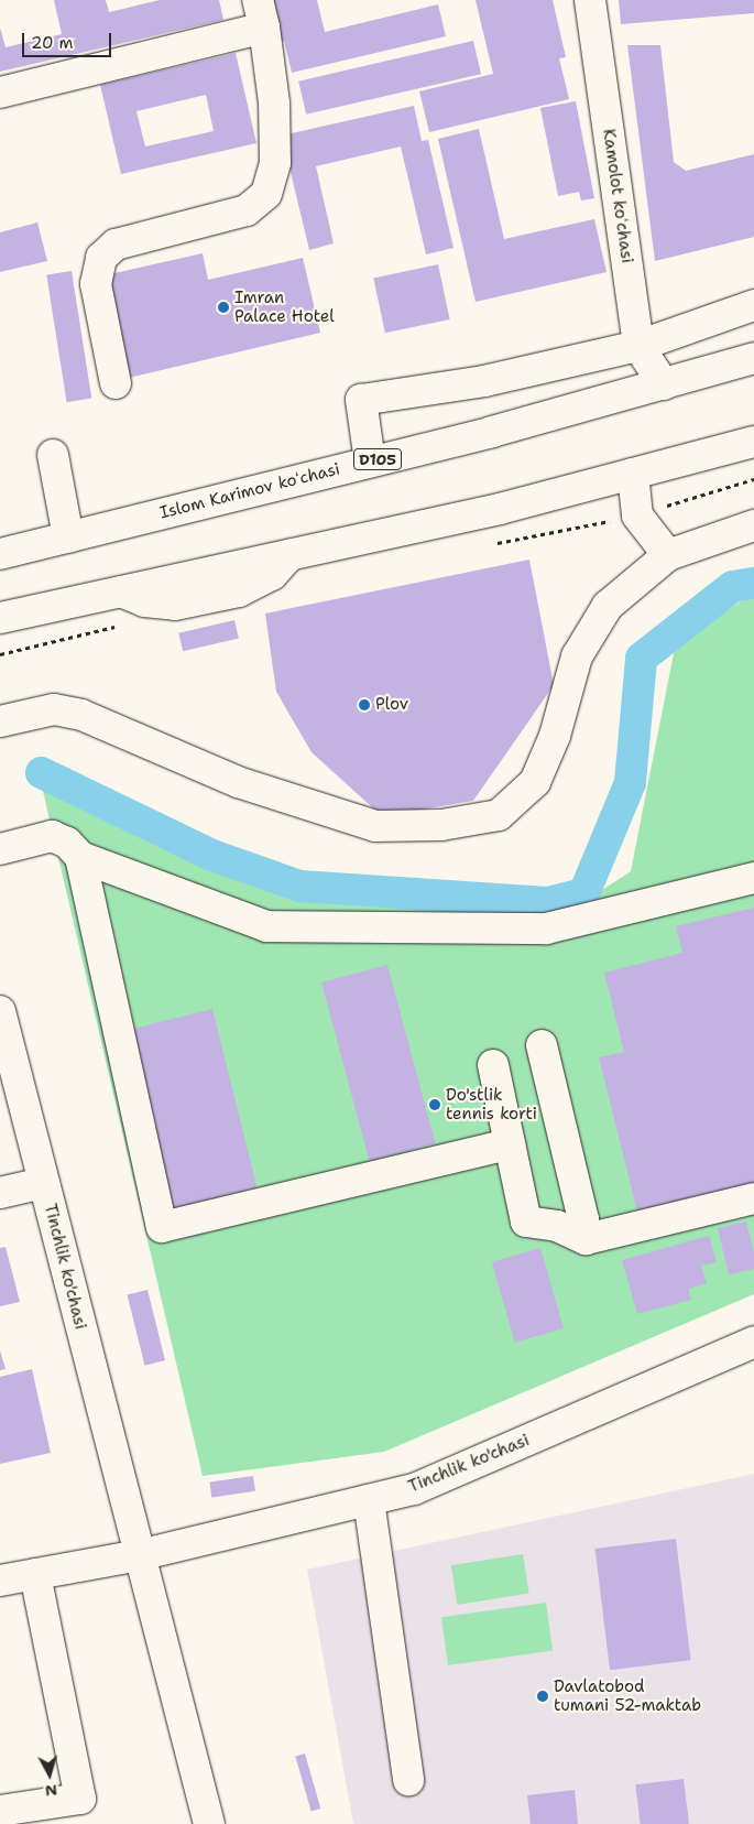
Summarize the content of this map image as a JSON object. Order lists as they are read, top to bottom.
{
  "streets": {
    "street": [
      "Kamolot koʻchasi",
      "D105",
      "Islom Karimov koʻchasi",
      "Tinchlik ko'chasi"
    ]
  },
  "crossings": [
    ["Kamolot koʻchasi", "Islom Karimov koʻchasi"]
  ],
  "places": [
    "Imran Palace Hotel",
    "Plov",
    "Do'stlik tennis korti",
    "Davlatobod tumani 52-maktab"
  ],
  "scale_bar": "20 m",
  "north": "bottom"
}
